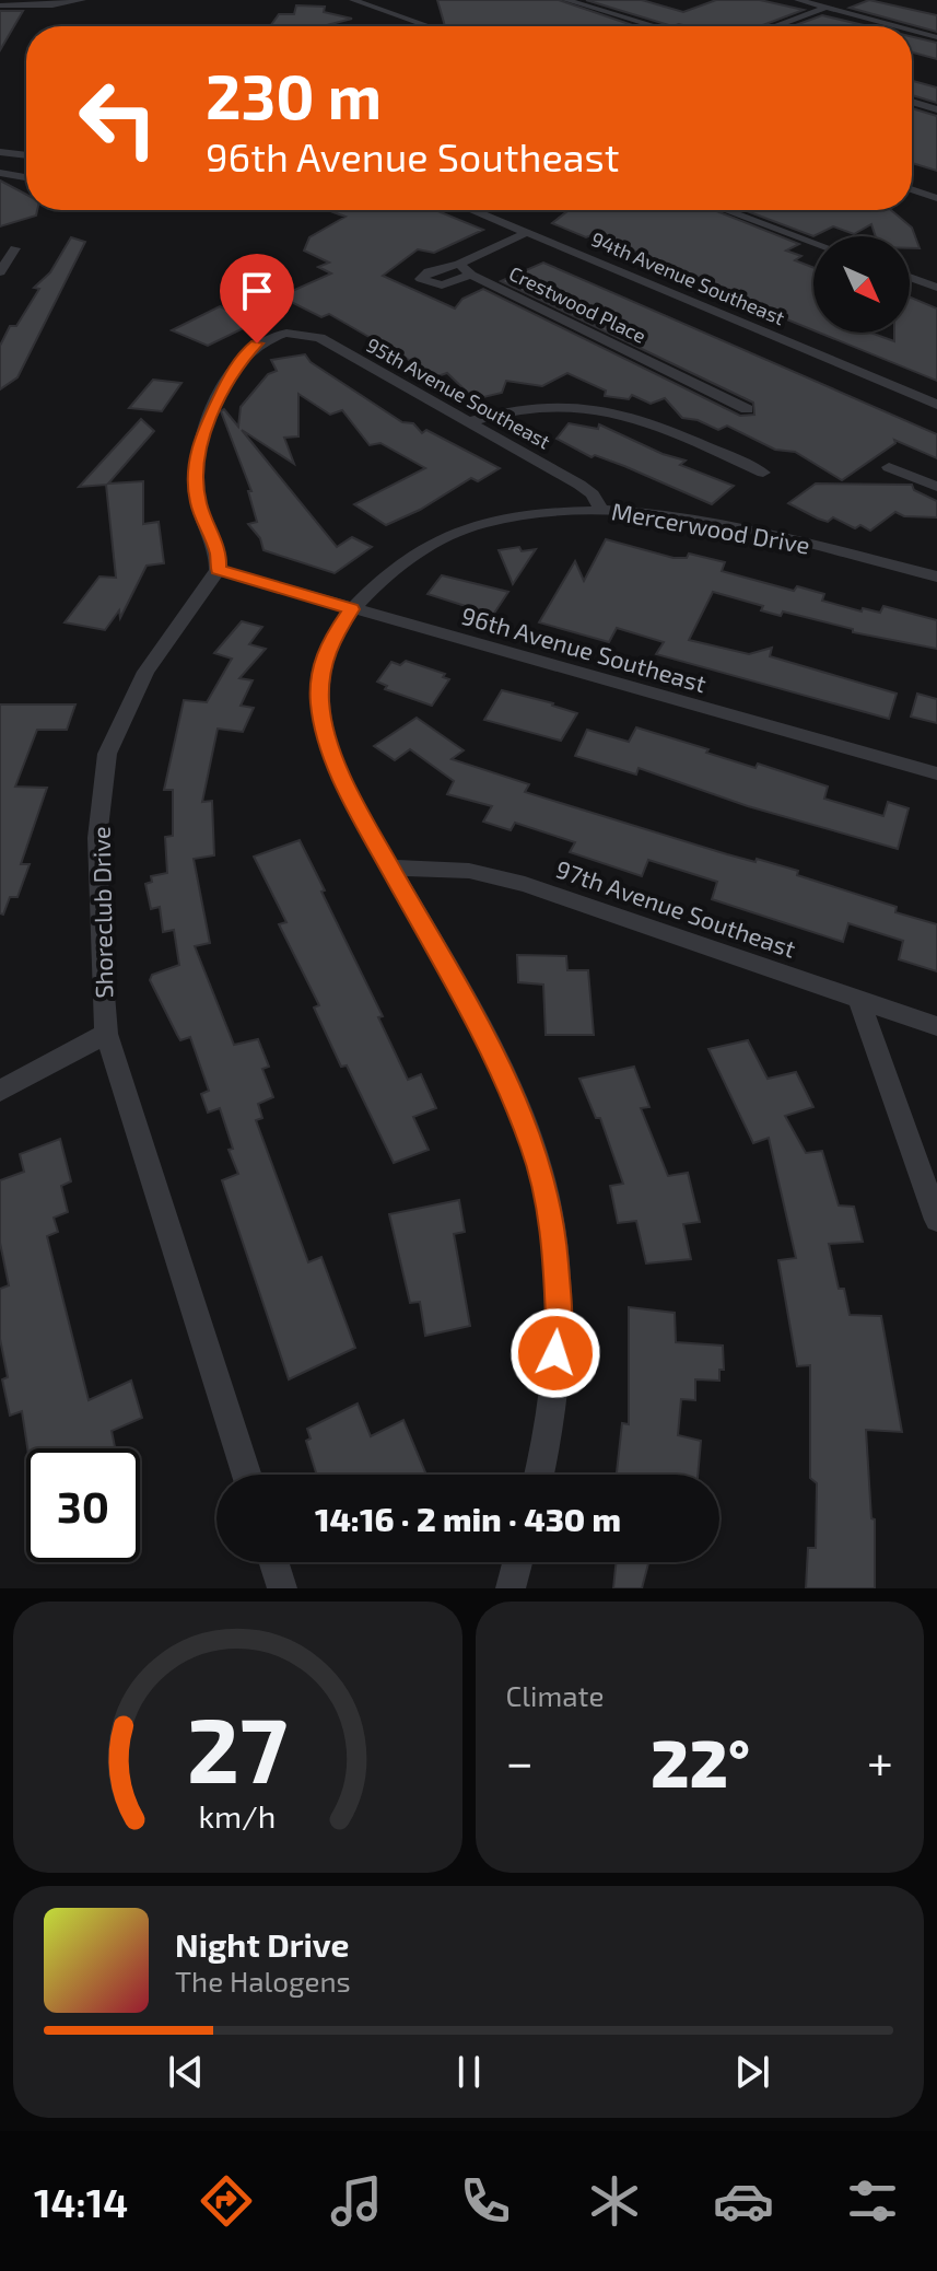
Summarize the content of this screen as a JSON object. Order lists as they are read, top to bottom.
{
  "streets": {
    "street": [
      "94th Avenue Southeast",
      "Crestwood Place",
      "95th Avenue Southeast",
      "Mercerwood Drive",
      "96th Avenue Southeast",
      "97th Avenue Southeast",
      "Shoreclub Drive"
    ]
  },
  "crossings": [
    ["94th Avenue Southeast", "Crestwood Place"],
    ["95th Avenue Southeast", "Mercerwood Drive"],
    ["95th Avenue Southeast", "96th Avenue Southeast"],
    ["95th Avenue Southeast", "Shoreclub Drive"],
    ["Mercerwood Drive", "96th Avenue Southeast"],
    ["Mercerwood Drive", "97th Avenue Southeast"],
    ["96th Avenue Southeast", "Shoreclub Drive"]
  ],
  "north": "bottom right",
  "page": {
    "turn": ["230 m", "96th Avenue Southeast"],
    "limit": "30",
    "trip": "14:16 · 2 min · 430 m",
    "tile": "Climate",
    "heat": ["−", "22°", "+"],
    "song": ["Night Drive", "The Halogens"],
    "tabs": "14:14",
    "gauge": ["27", "km/h"]
  }
}
